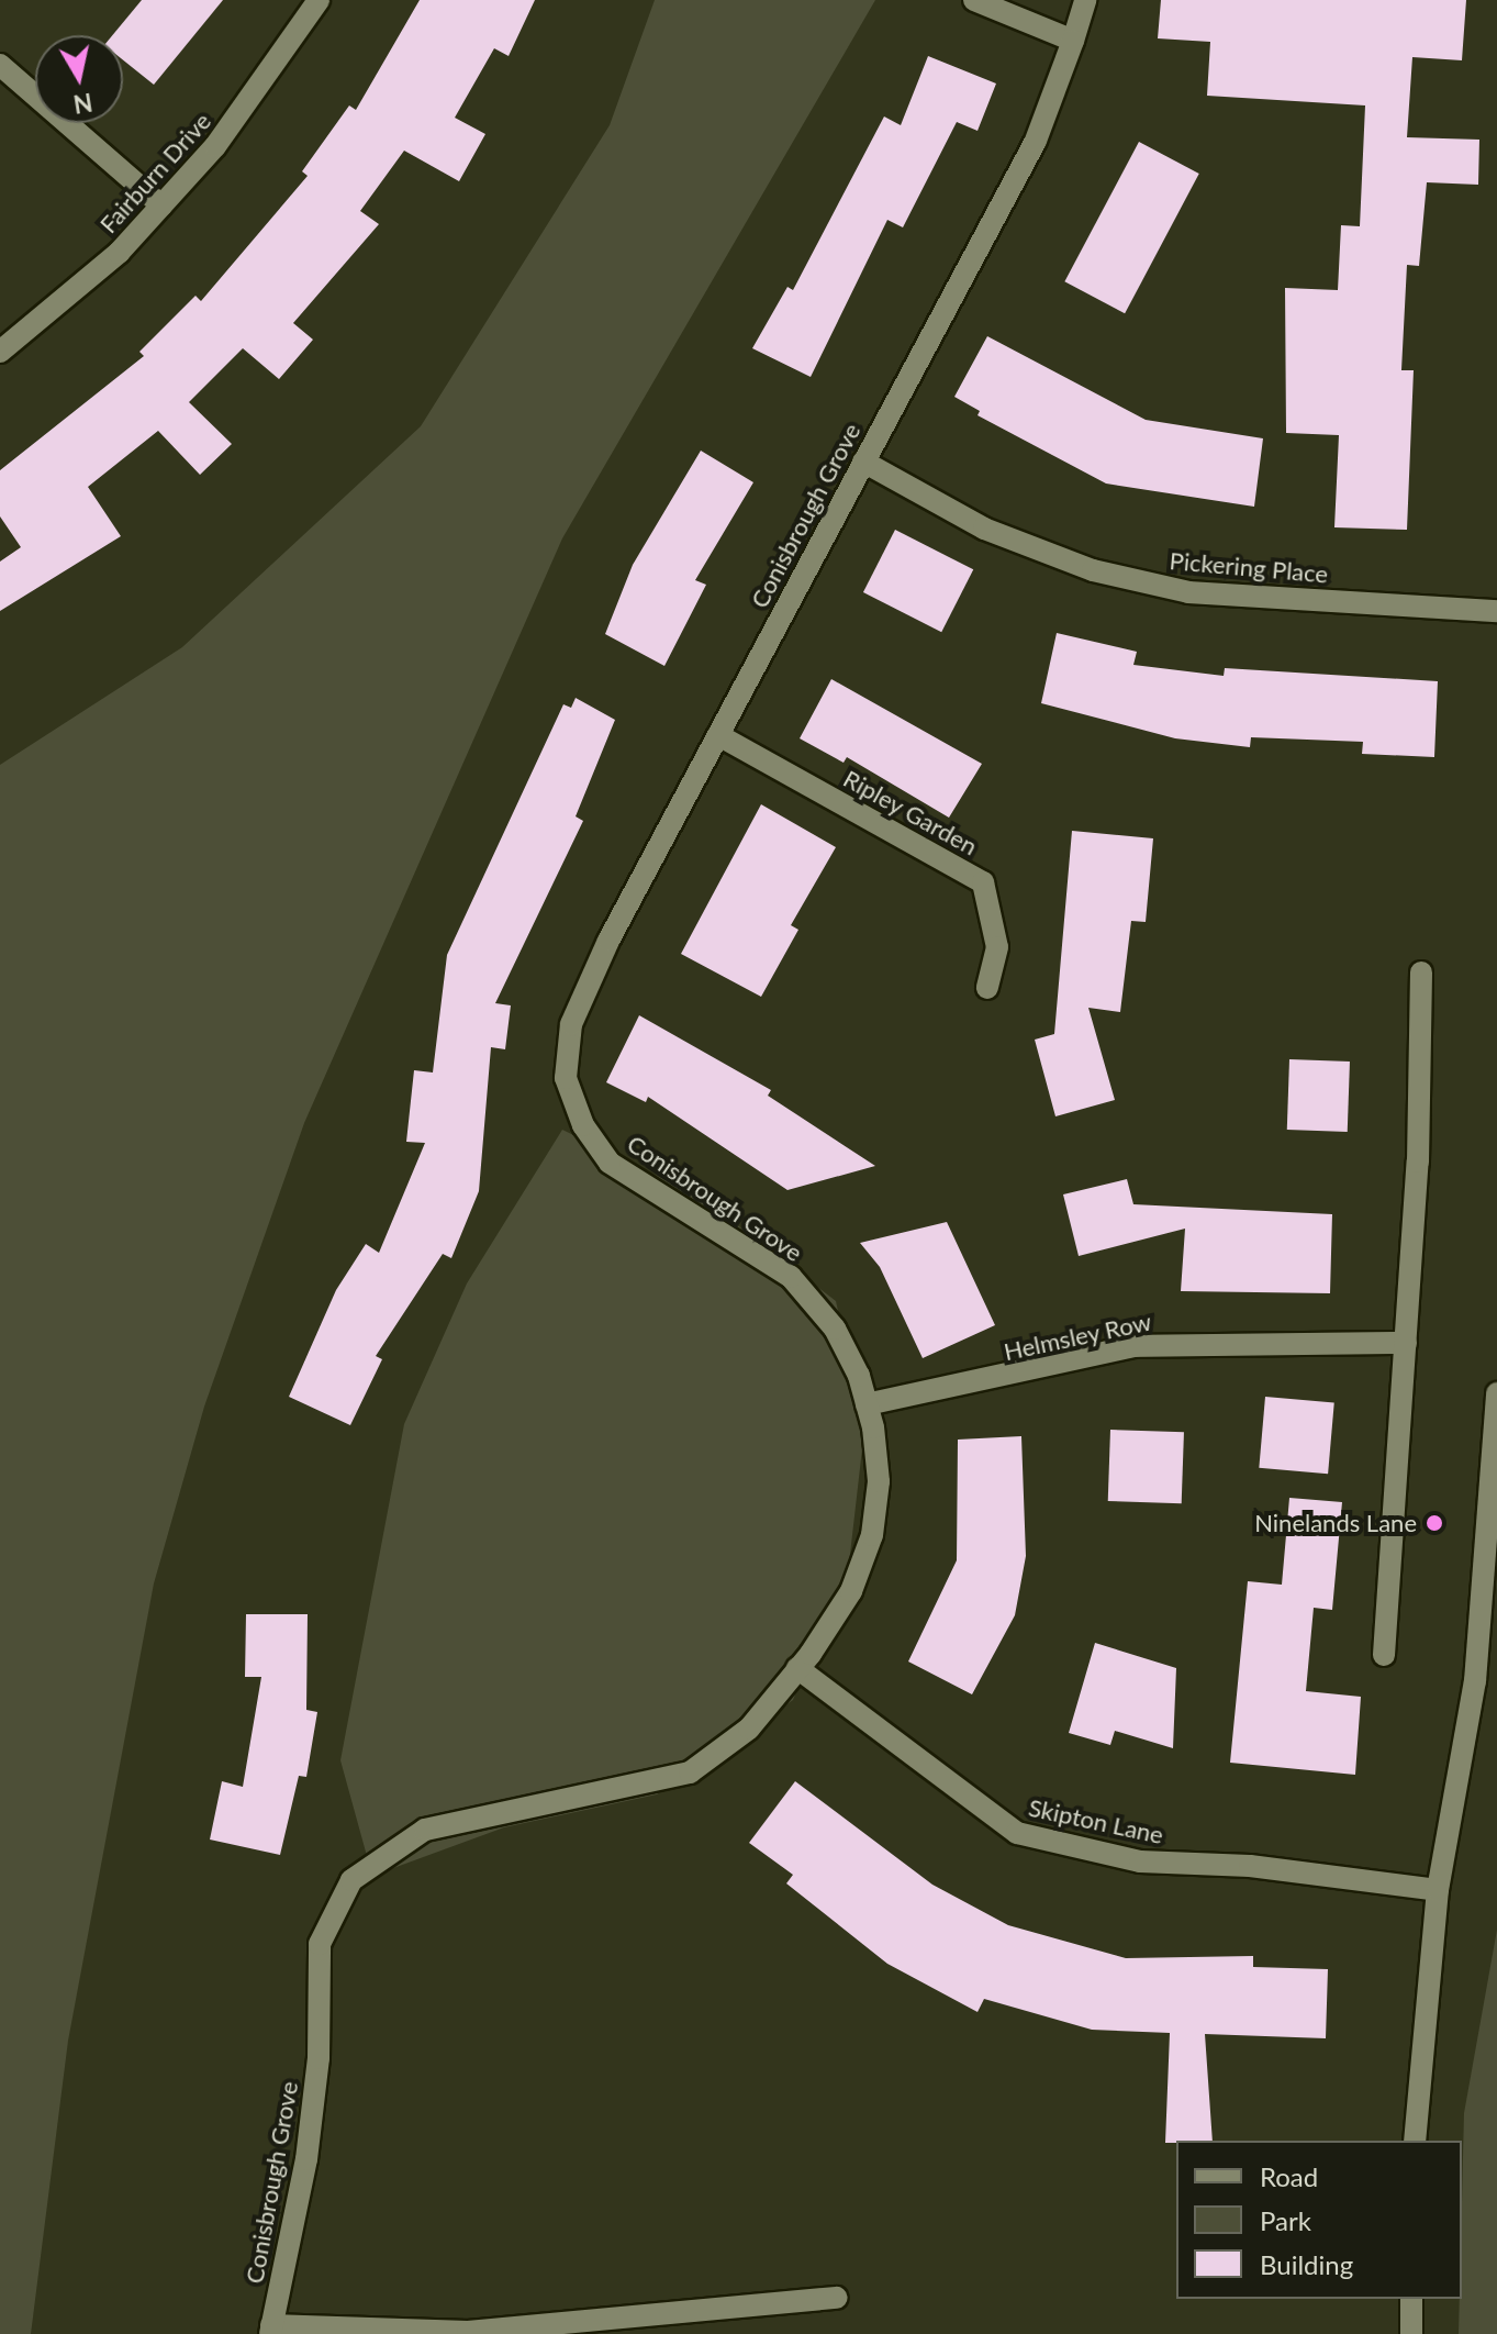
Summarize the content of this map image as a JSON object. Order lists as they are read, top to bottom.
{
  "streets": {
    "street": [
      "Fairburn Drive",
      "Conisbrough Grove",
      "Pickering Place",
      "Ripley Garden",
      "Helmsley Row",
      "Skipton Lane"
    ]
  },
  "crossings": [
    ["Conisbrough Grove", "Pickering Place"],
    ["Conisbrough Grove", "Ripley Garden"],
    ["Conisbrough Grove", "Helmsley Row"],
    ["Conisbrough Grove", "Skipton Lane"]
  ],
  "places": ["Ninelands Lane"],
  "legend": ["Road", "Park", "Building"],
  "north": "bottom"
}
